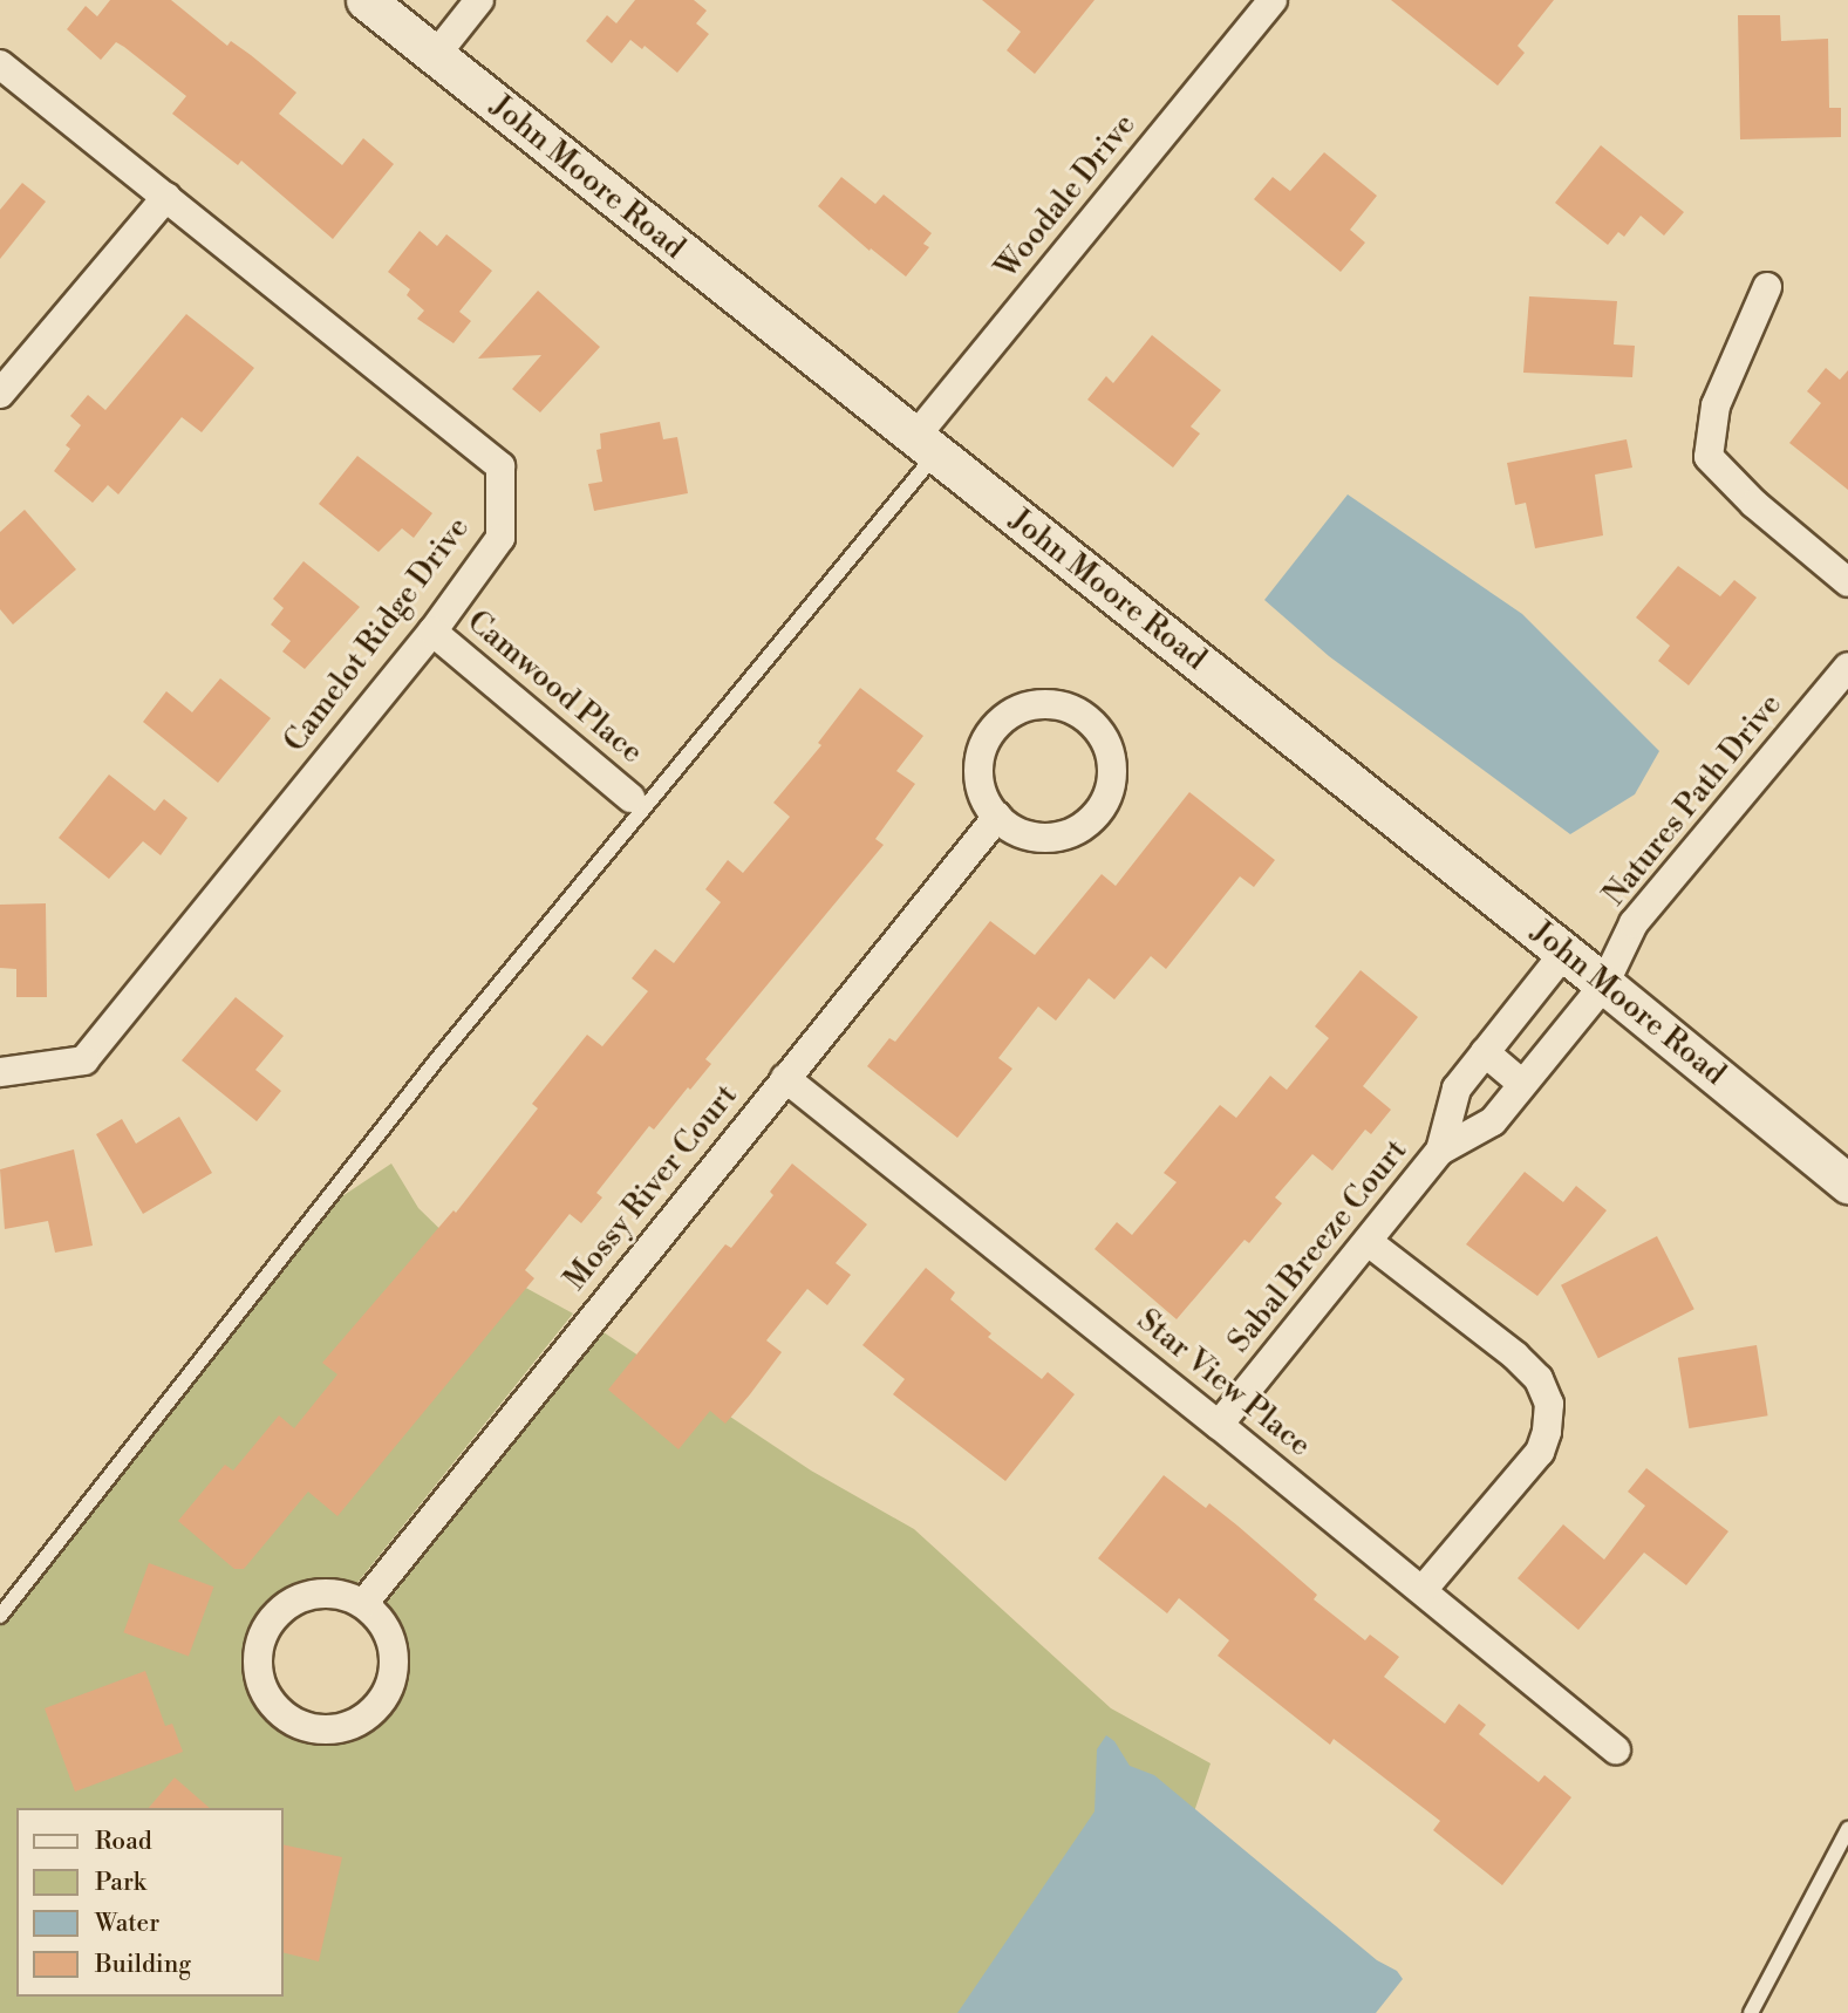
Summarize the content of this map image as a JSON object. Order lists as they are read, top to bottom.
{
  "streets": {
    "street": [
      "John Moore Road",
      "Woodale Drive",
      "Camelot Ridge Drive",
      "Camwood Place",
      "Natures Path Drive",
      "Mossy River Court",
      "Sabal Breeze Court",
      "Star View Place"
    ]
  },
  "crossings": [
    ["John Moore Road", "Woodale Drive"],
    ["John Moore Road", "Natures Path Drive"],
    ["John Moore Road", "Sabal Breeze Court"],
    ["Camelot Ridge Drive", "Camwood Place"],
    ["Natures Path Drive", "Sabal Breeze Court"],
    ["Mossy River Court", "Star View Place"],
    ["Sabal Breeze Court", "Star View Place"]
  ],
  "legend": [
    "Road",
    "Park",
    "Water",
    "Building"
  ]
}
